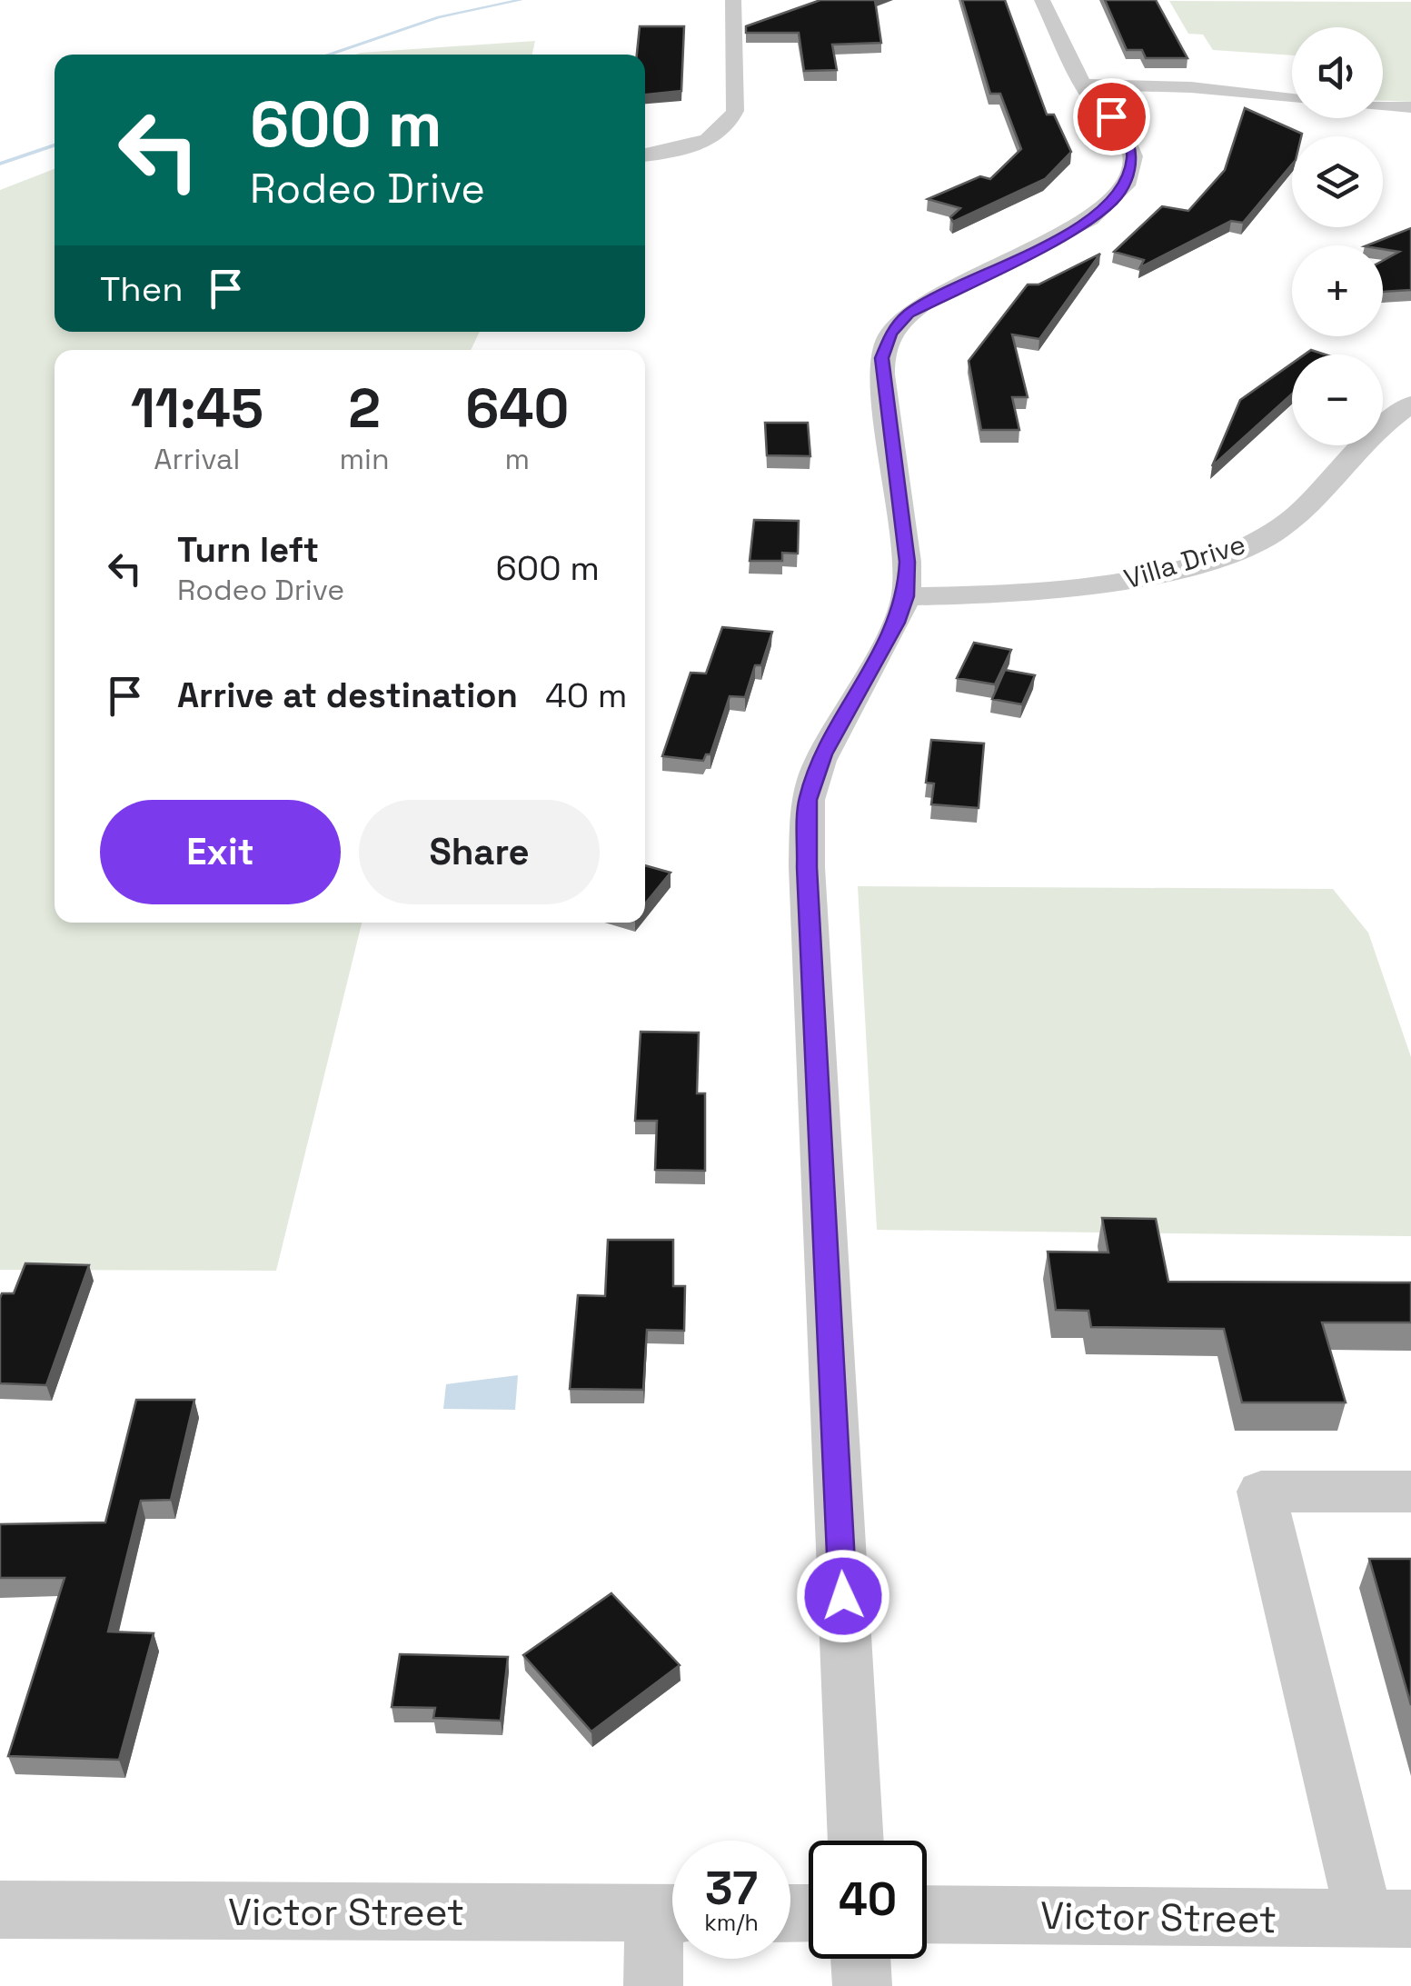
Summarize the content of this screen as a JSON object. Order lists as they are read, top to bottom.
{
  "streets": {
    "street": ["Villa Drive", "Victor Street"]
  },
  "page": {
    "map_buttons": ["+", "−"],
    "turn": ["600 m", "Rodeo Drive"],
    "then": "Then",
    "eta": [
      "11:45",
      "Arrival",
      "2",
      "min",
      "640",
      "m"
    ],
    "list": [
      {
        "name": "Turn left",
        "note": "Rodeo Drive",
        "value": "600 m"
      },
      {
        "name": "Arrive at destination",
        "value": "40 m"
      }
    ],
    "buttons": ["Exit", "Share"],
    "speed": "37 km/h",
    "limit": "40"
  }
}
